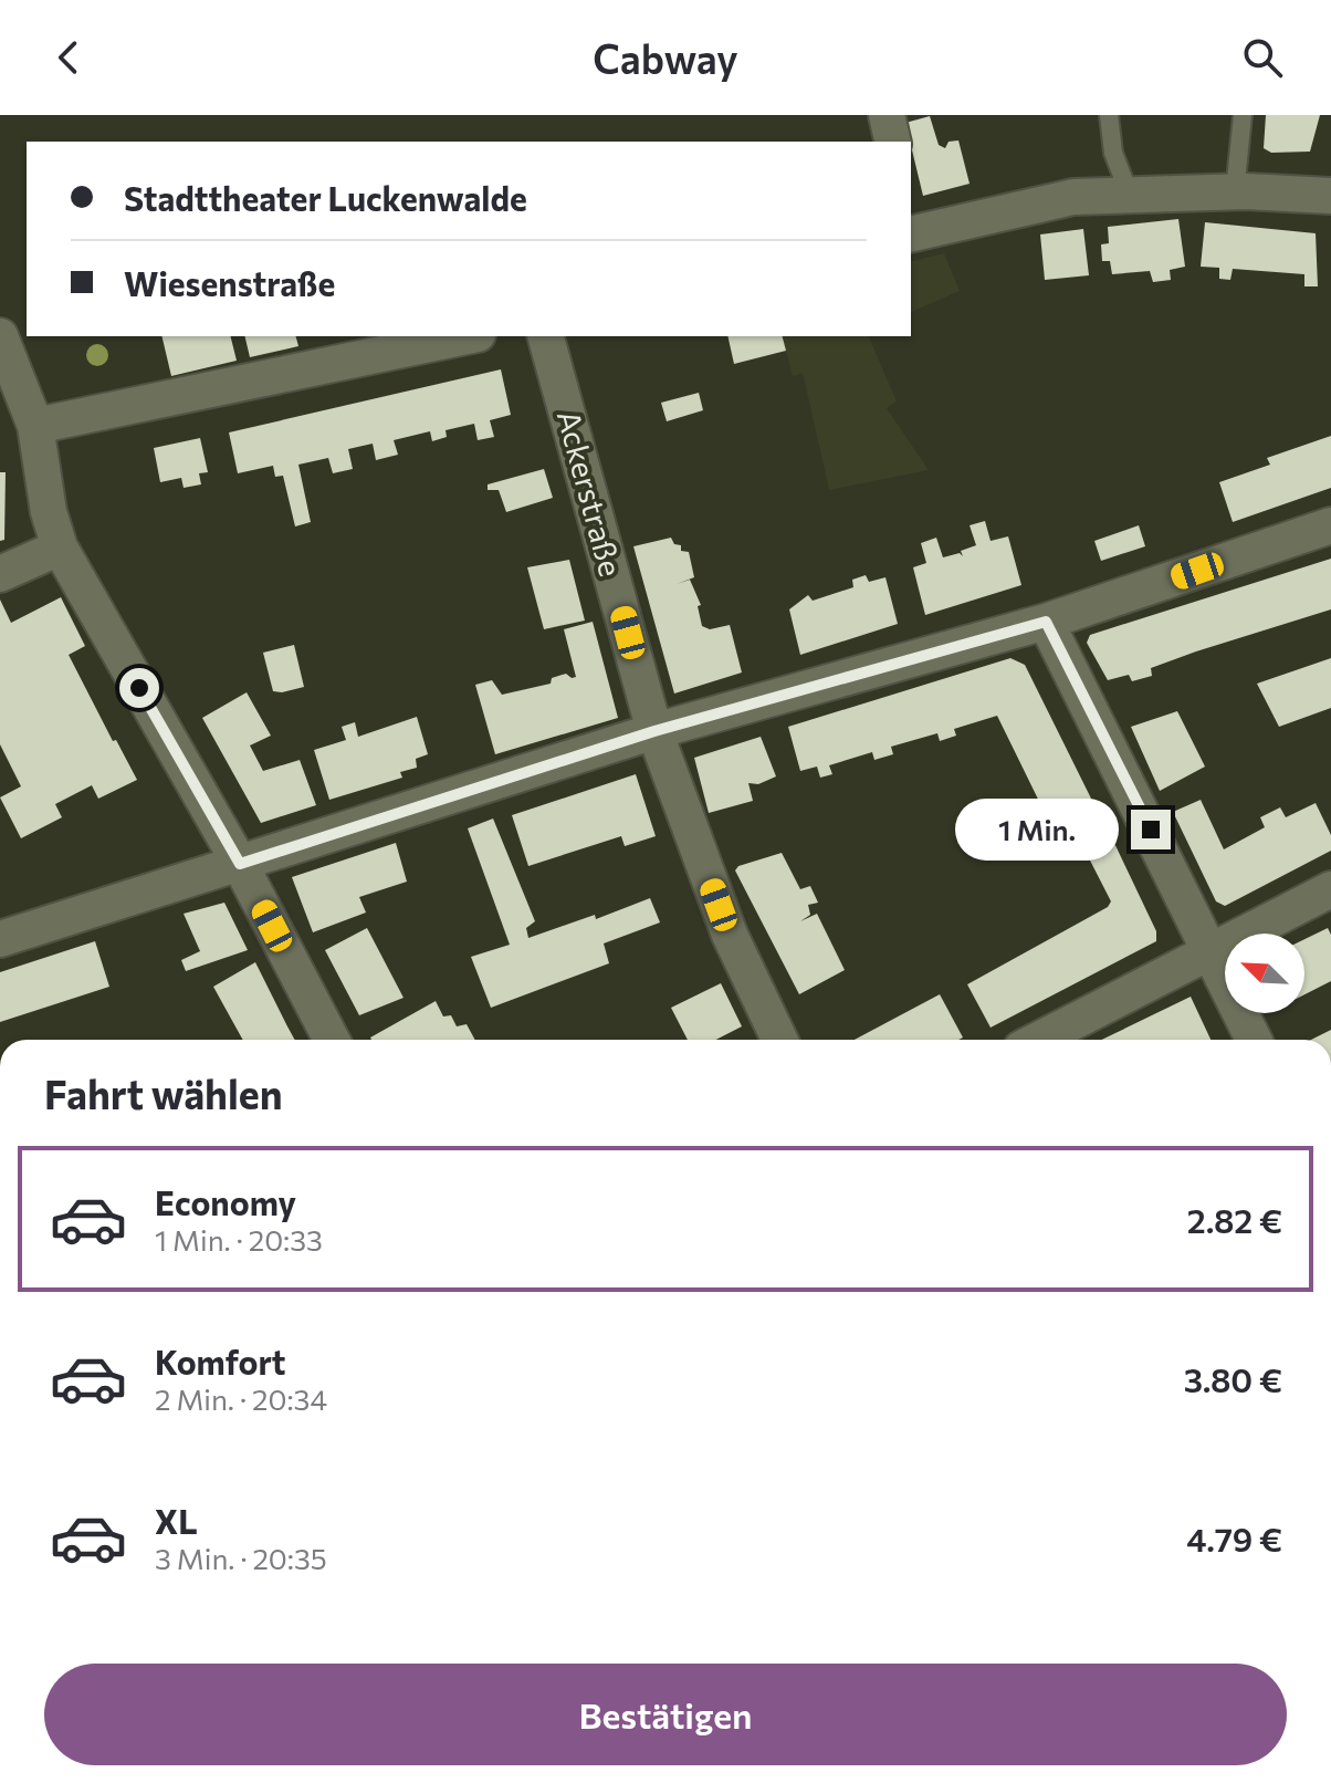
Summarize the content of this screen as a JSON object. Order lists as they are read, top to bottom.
{
  "streets": {
    "street": ["Ackerstraße"]
  },
  "north": "top left",
  "page": {
    "header": "Cabway",
    "banner": ["Stadttheater Luckenwalde", "Wiesenstraße"],
    "bubble": "1 Min.",
    "heading": "Fahrt wählen",
    "list": [
      {
        "name": "Economy",
        "note": "1 Min. · 20:33",
        "value": "2.82 €"
      },
      {
        "name": "Komfort",
        "note": "2 Min. · 20:34",
        "value": "3.80 €"
      },
      {
        "name": "XL",
        "note": "3 Min. · 20:35",
        "value": "4.79 €"
      }
    ],
    "buttons": "Bestätigen"
  }
}
